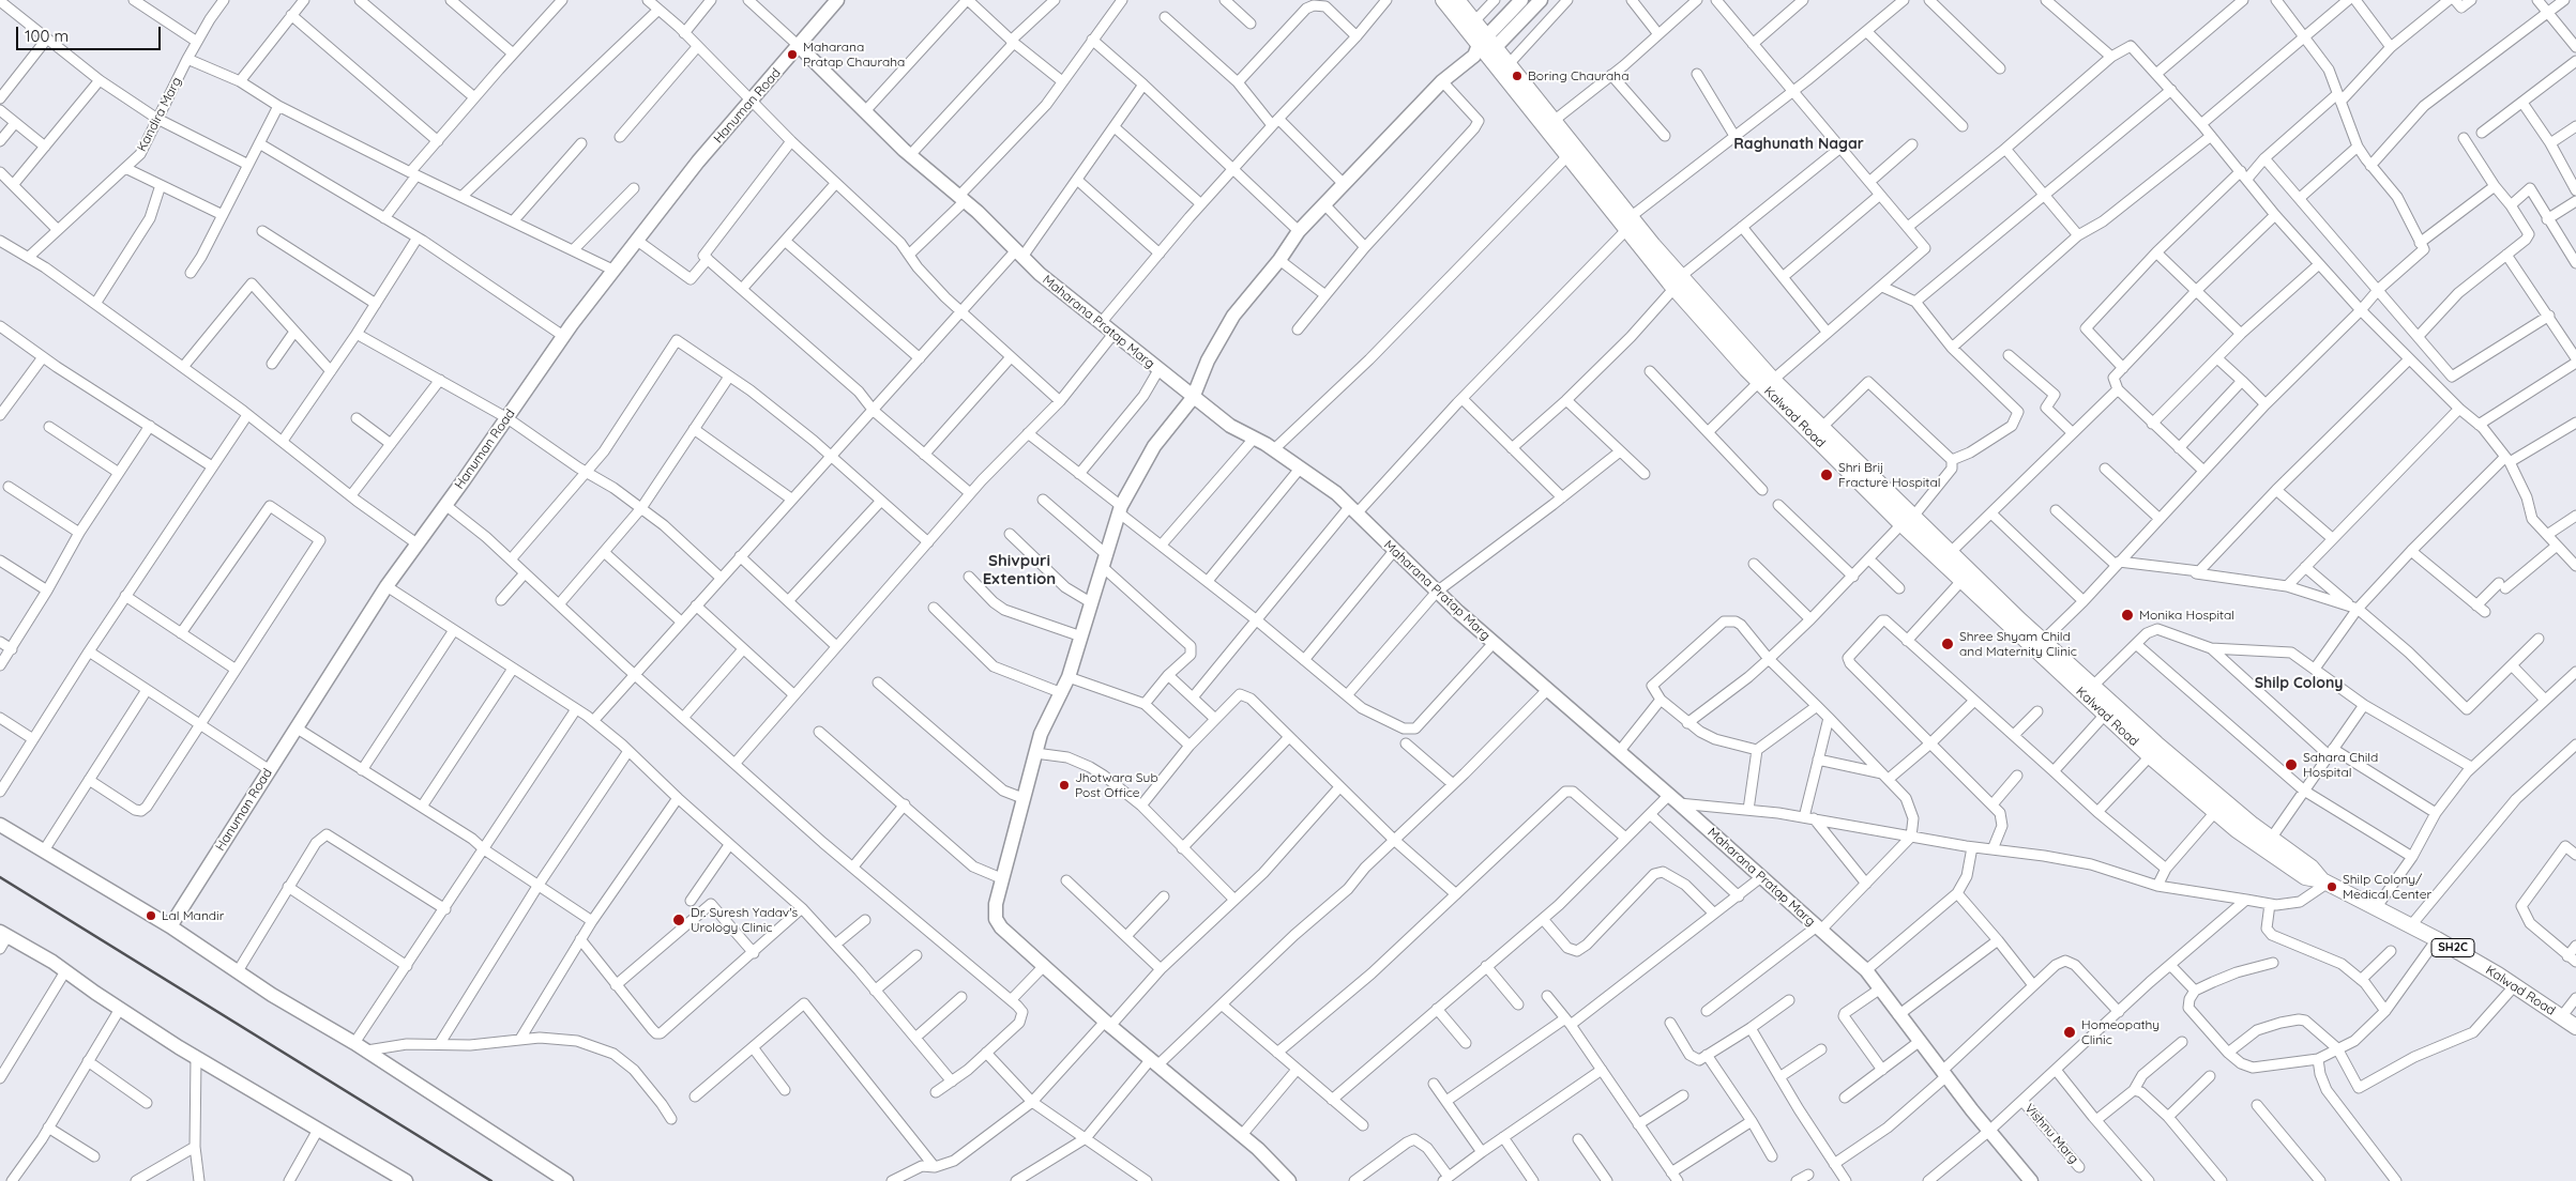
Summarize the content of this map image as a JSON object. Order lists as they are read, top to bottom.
{
  "streets": {
    "main road": ["Kalwad Road", "SH2C"],
    "street": [
      "Hanuman Road",
      "Kandira Marg",
      "Maharana Pratap Marg",
      "Vishnu Marg"
    ]
  },
  "crossings": [
    ["Hanuman Road", "Maharana Pratap Marg"]
  ],
  "districts": ["Raghunath Nagar", "Shivpuri Extention", "Shilp Colony"],
  "places": [
    "Maharana Pratap Chauraha",
    "Boring Chauraha",
    "Shri Brij Fracture Hospital",
    "Monika Hospital",
    "Shree Shyam Child and Maternity Clinic",
    "Sahara Child Hospital",
    "Jhotwara Sub Post Office",
    "Shilp Colony/ Medical Center",
    "Lal Mandir",
    "Dr. Suresh Yadav's Urology Clinic",
    "Homeopathy Clinic"
  ],
  "scale_bar": "100 m"
}
